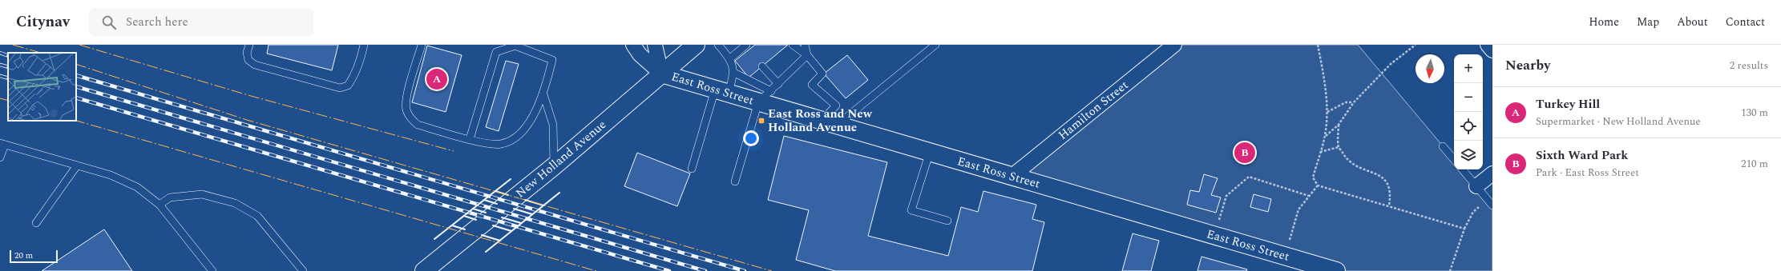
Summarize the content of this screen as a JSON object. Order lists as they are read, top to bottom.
{
  "streets": {
    "street": ["East Ross Street", "Hamilton Street", "New Holland Avenue"]
  },
  "crossings": [
    ["East Ross Street", "Hamilton Street"],
    ["East Ross Street", "New Holland Avenue"]
  ],
  "places": {
    "transit": ["East Ross and New Holland Avenue"]
  },
  "scale_bar": "20 m",
  "north": "bottom",
  "page": {
    "header": "Citynav",
    "search": "Search here",
    "nav": [
      "Home",
      "Map",
      "About",
      "Contact"
    ],
    "heading": ["Nearby", "2 results"],
    "map_buttons": ["+", "−"],
    "pins": ["A", "B"],
    "list": [
      {
        "mark": "A",
        "name": "Turkey Hill",
        "note": "Supermarket · New Holland Avenue",
        "value": "130 m"
      },
      {
        "mark": "B",
        "name": "Sixth Ward Park",
        "note": "Park · East Ross Street",
        "value": "210 m"
      }
    ],
    "scale": "20 m"
  }
}
